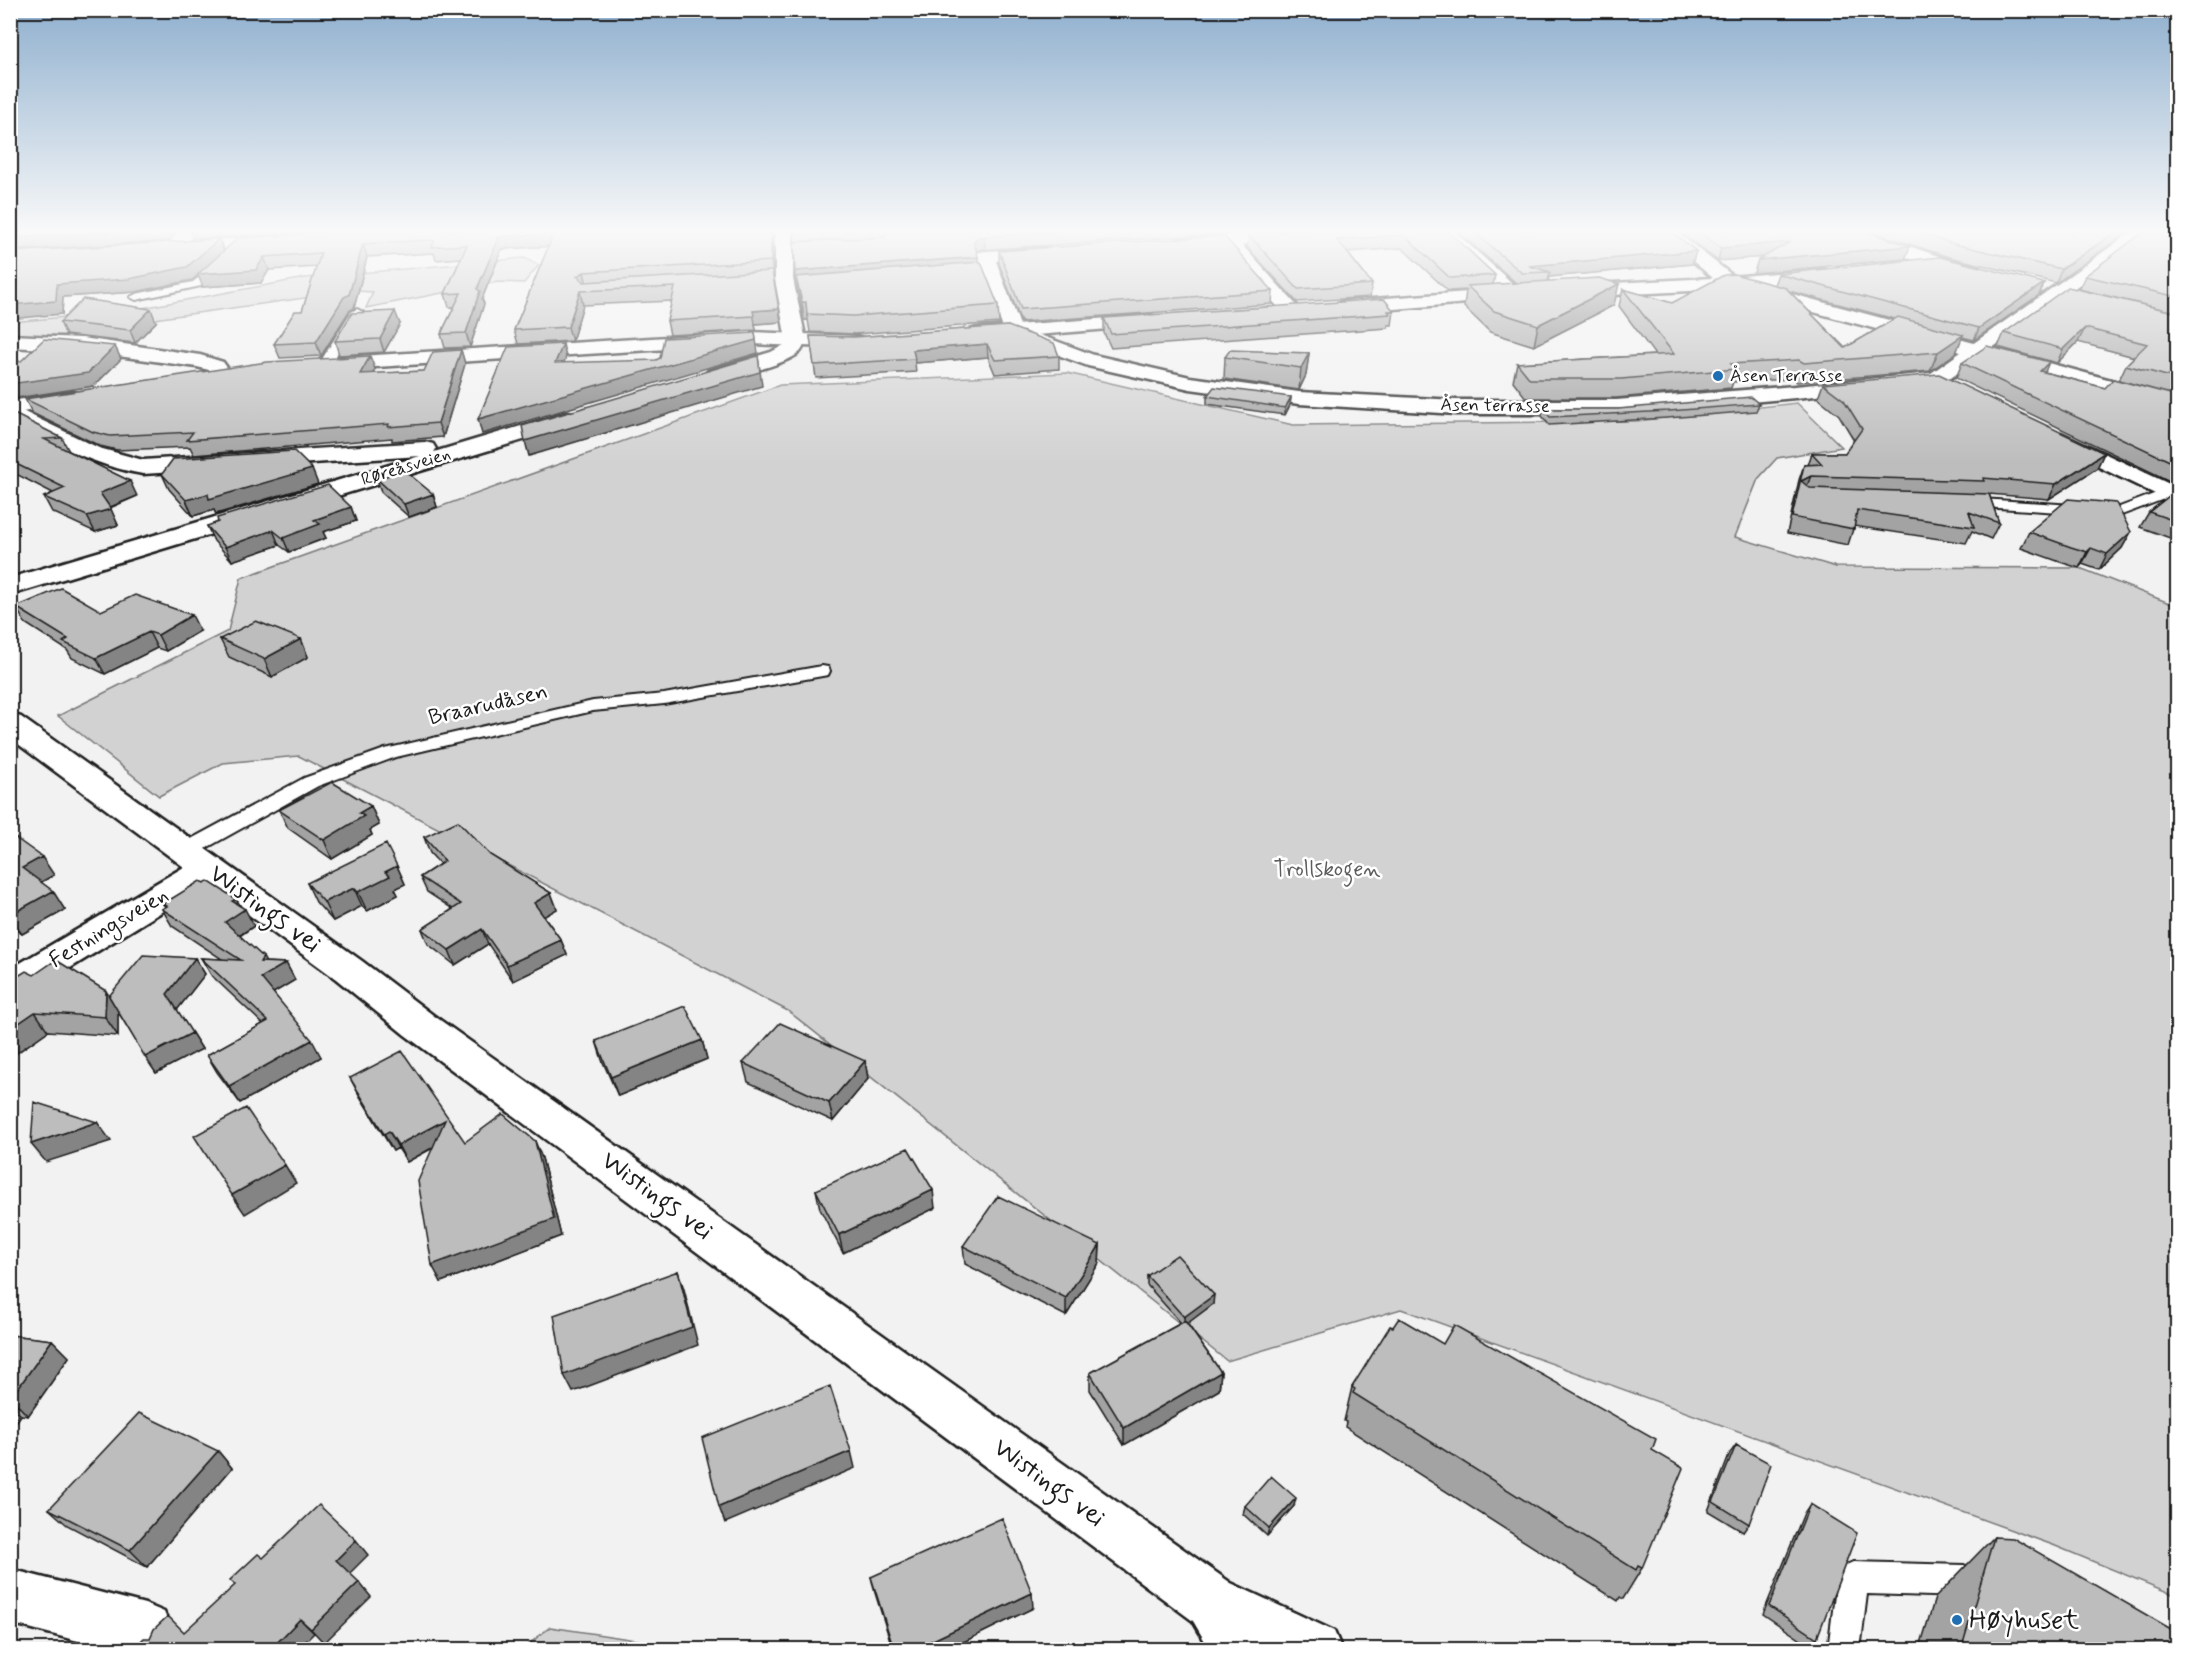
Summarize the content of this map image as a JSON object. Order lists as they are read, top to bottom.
{
  "streets": {
    "street": [
      "Åsen terrasse",
      "Røreåsveien",
      "Wistings vei",
      "Festningsveien"
    ],
    "lane": ["Braarudåsen"]
  },
  "crossings": [
    ["Braarudåsen", "Wistings vei"],
    ["Braarudåsen", "Festningsveien"],
    ["Wistings vei", "Festningsveien"]
  ],
  "parks": ["Trollskogen"],
  "places": ["Åsen Terrasse", "Høyhuset"]
}
